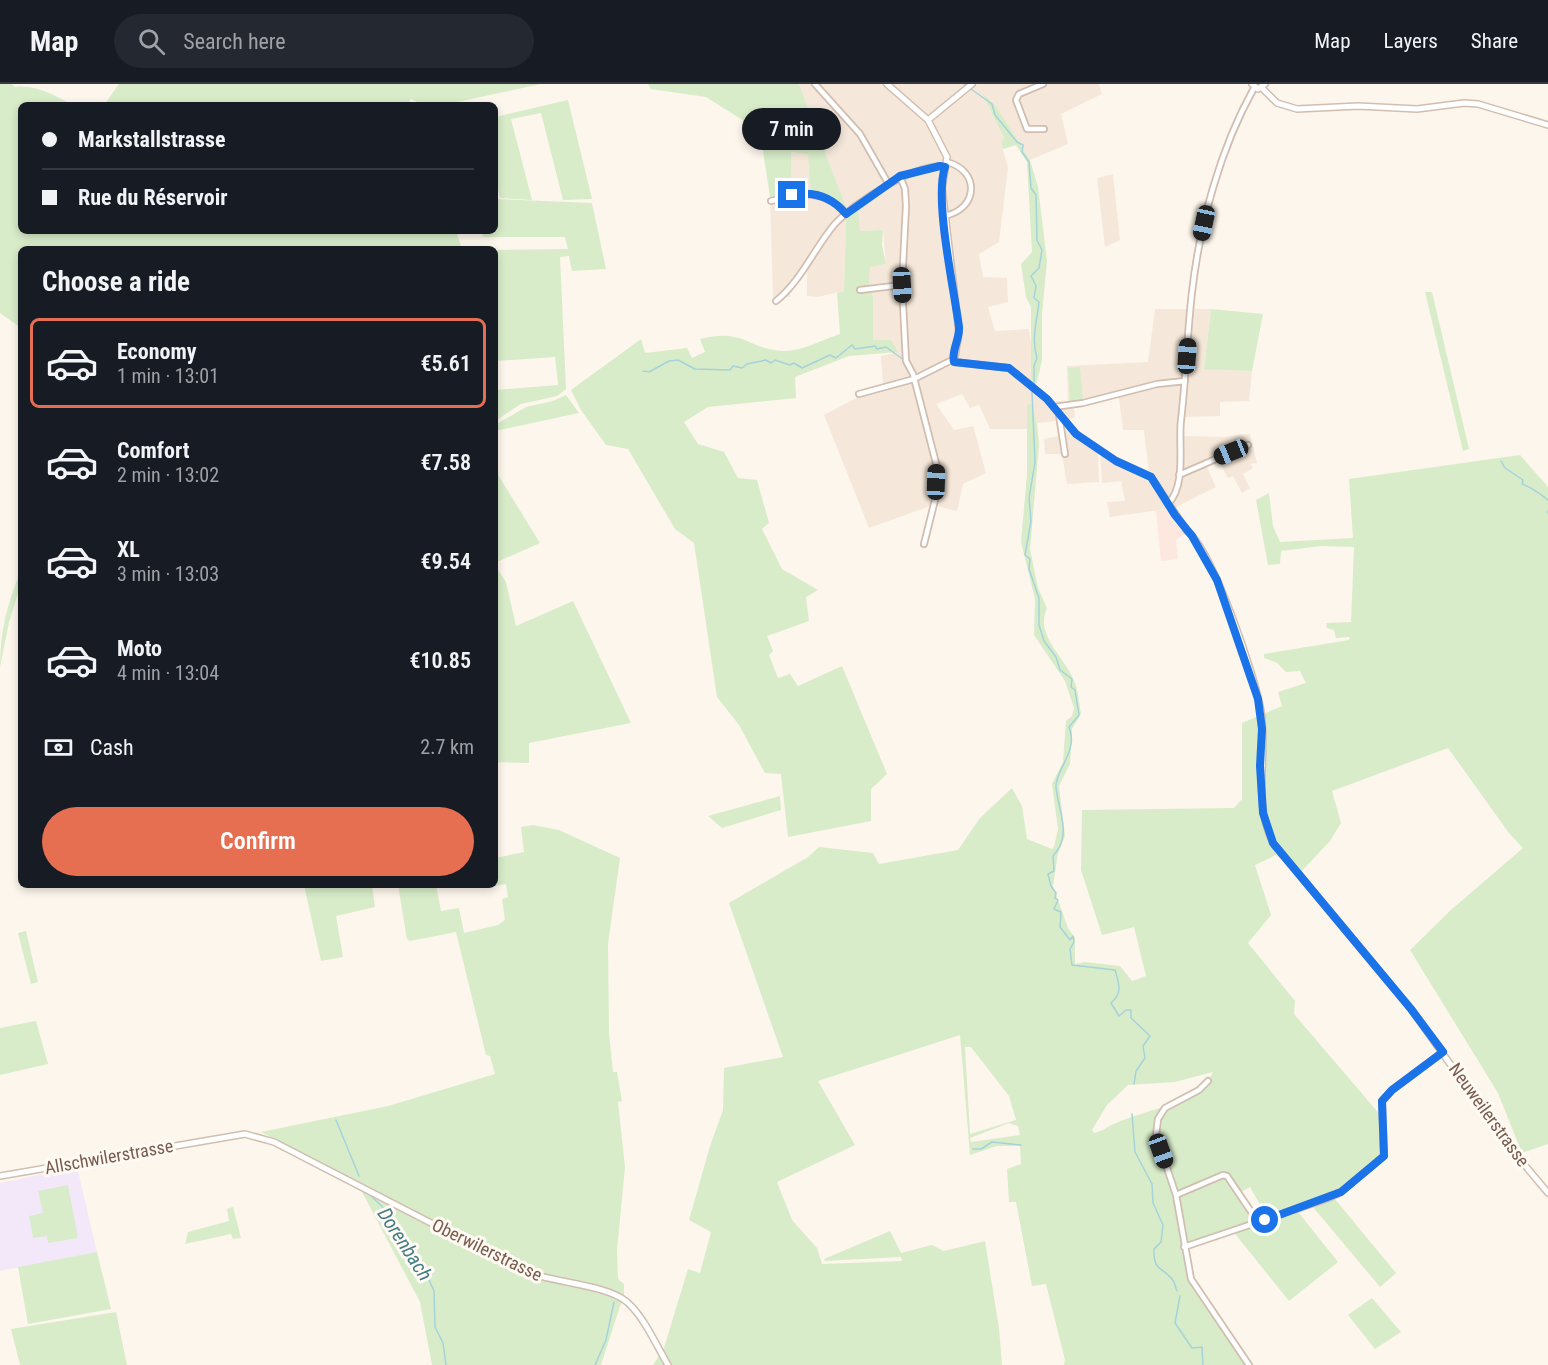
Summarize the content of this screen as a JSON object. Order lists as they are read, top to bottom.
{
  "streets": {
    "street": ["Neuweilerstrasse", "Allschwilerstrasse", "Oberwilerstrasse"]
  },
  "crossings": [
    ["Allschwilerstrasse", "Oberwilerstrasse"]
  ],
  "water": ["Dorenbach"],
  "page": {
    "header": "Map",
    "search": "Search here",
    "nav": ["Map", "Layers", "Share"],
    "banner": ["Markstallstrasse", "Rue du Réservoir"],
    "bubble": "7 min",
    "heading": "Choose a ride",
    "list": [
      {
        "name": "Economy",
        "note": "1 min · 13:01",
        "value": "€5.61"
      },
      {
        "name": "Comfort",
        "note": "2 min · 13:02",
        "value": "€7.58"
      },
      {
        "name": "XL",
        "note": "3 min · 13:03",
        "value": "€9.54"
      },
      {
        "name": "Moto",
        "note": "4 min · 13:04",
        "value": "€10.85"
      }
    ],
    "pay": ["Cash", "2.7 km"],
    "buttons": "Confirm"
  }
}
